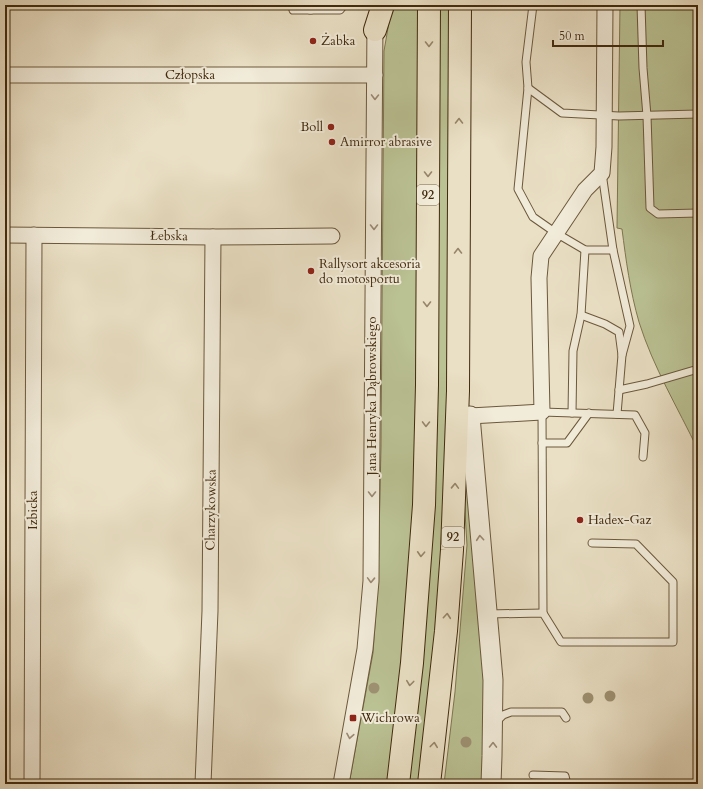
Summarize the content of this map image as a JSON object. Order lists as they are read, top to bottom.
{
  "streets": {
    "main road": ["92"],
    "street": [
      "Człopska",
      "Łebska",
      "Jana Henryka Dąbrowskiego",
      "Izbicka",
      "Charzykowska"
    ]
  },
  "crossings": [
    ["Człopska", "Jana Henryka Dąbrowskiego"],
    ["Łebska", "Izbicka"],
    ["Łebska", "Charzykowska"]
  ],
  "places": {
    "other": [
      "Żabka",
      "Boll",
      "Amirror abrasive",
      "Rallysort akcesoria do motosportu",
      "Hadex-Gaz"
    ],
    "transit": ["Wichrowa"]
  },
  "scale_bar": "50 m"
}
